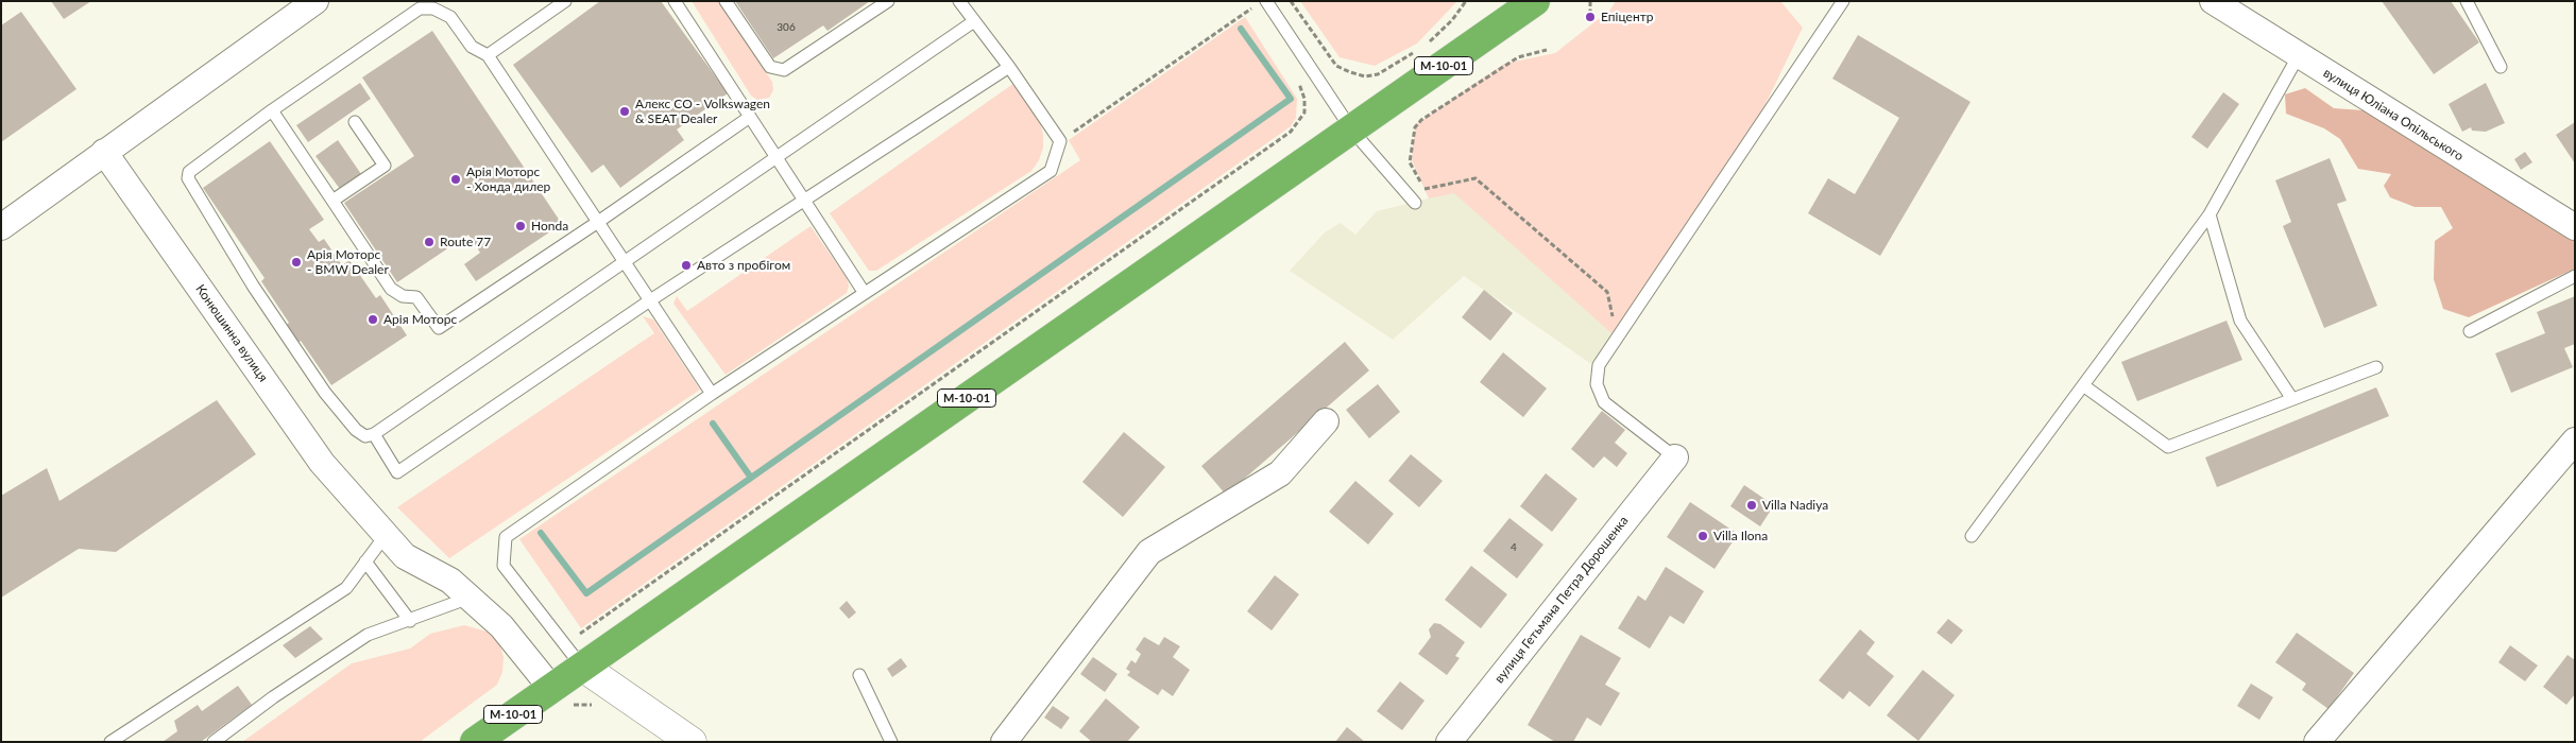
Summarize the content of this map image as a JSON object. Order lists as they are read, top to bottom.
{
  "streets": {
    "highway": ["М-10-01"],
    "street": ["вулиця Юліана Опільського", "Конюшинна вулиця", "вулиця Гетьмана Петра Дорошенка"]
  },
  "crossings": [
    ["М-10-01", "Конюшинна вулиця"]
  ],
  "places": [
    "Епіцентр",
    "Алекс CO - Volkswagen & SEAT Dealer",
    "Арія Моторс - Хонда дилер",
    "Honda",
    "Route 77",
    "Арія Моторс - BMW Dealer",
    "Авто з пробігом",
    "Арія Моторс",
    "Villa Nadiya",
    "Villa Ilona"
  ],
  "house_numbers": ["306", "4"]
}
